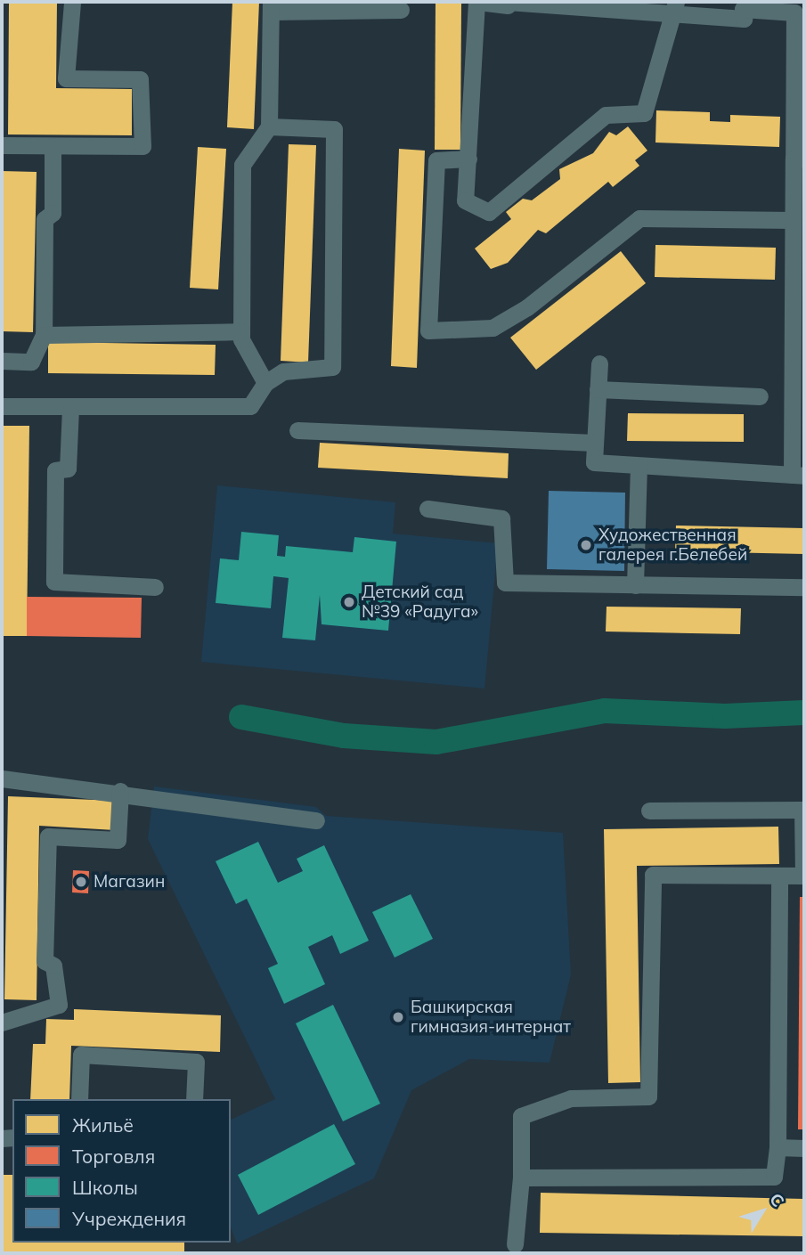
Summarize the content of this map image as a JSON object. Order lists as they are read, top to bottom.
{
  "places": [
    "Художественная галерея г.Белебей",
    "Детский сад №39 «Радуга»",
    "Магазин",
    "Башкирская гимназия-интернат"
  ],
  "legend": [
    "Жильё",
    "Торговля",
    "Школы",
    "Учреждения"
  ],
  "north": "top right"
}
